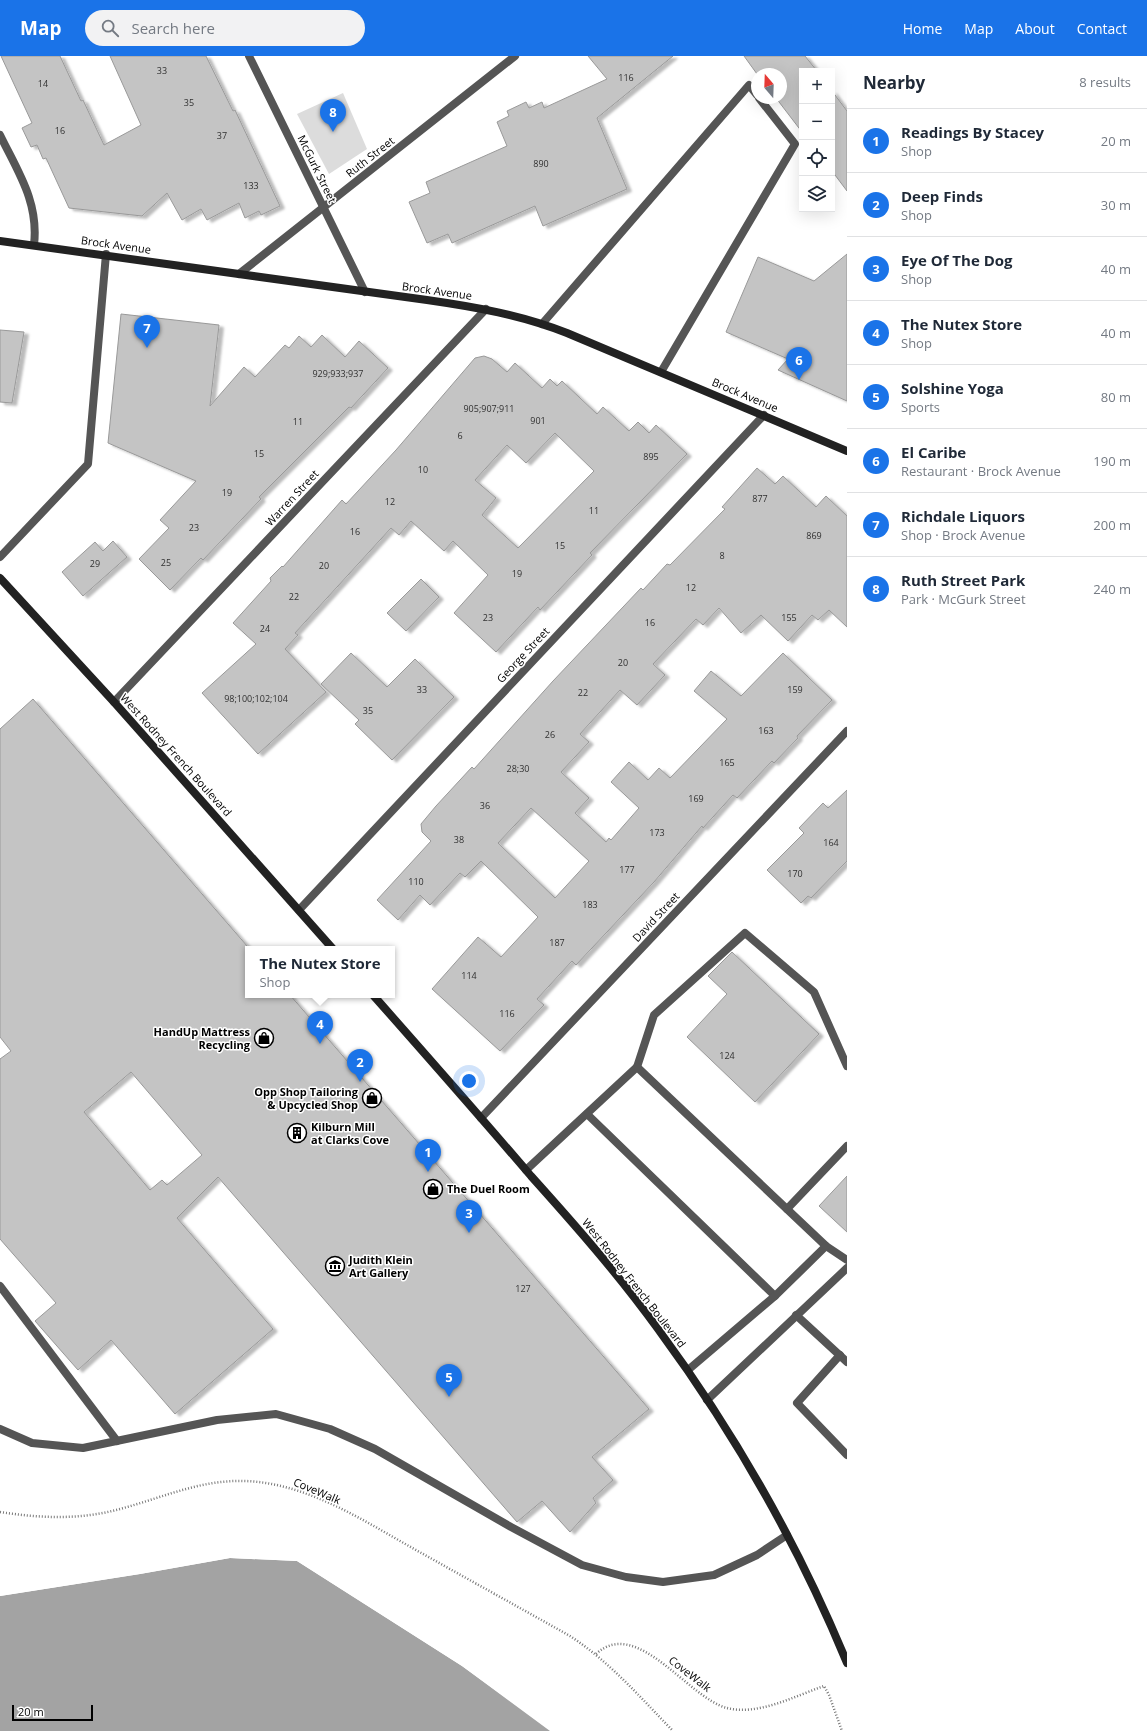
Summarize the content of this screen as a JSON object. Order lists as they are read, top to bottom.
{
  "streets": {
    "main road": ["Brock Avenue", "West Rodney French Boulevard"],
    "street": [
      "Ruth Street",
      "McGurk Street",
      "Warren Street",
      "George Street",
      "David Street"
    ],
    "path": ["CoveWalk"]
  },
  "crossings": [
    ["Ruth Street", "McGurk Street"],
    ["Ruth Street", "Brock Avenue"],
    ["McGurk Street", "Brock Avenue"],
    ["Brock Avenue", "Warren Street"],
    ["Brock Avenue", "George Street"],
    ["Warren Street", "West Rodney French Boulevard"],
    ["George Street", "West Rodney French Boulevard"],
    ["West Rodney French Boulevard", "David Street"]
  ],
  "places": {
    "shop": ["HandUp Mattress Recycling", "Opp Shop Tailoring & Upcycled Shop", "The Duel Room"],
    "building": ["Kilburn Mill at Clarks Cove"],
    "museum": ["Judith Klein Art Gallery"]
  },
  "house_numbers": [
    "33",
    "116",
    "14",
    "35",
    "16",
    "37",
    "890",
    "133",
    "929;933;937",
    "905;907;911",
    "901",
    "11",
    "6",
    "15",
    "895",
    "10",
    "19",
    "877",
    "12",
    "11",
    "23",
    "16",
    "869",
    "15",
    "8",
    "25",
    "29",
    "20",
    "19",
    "12",
    "22",
    "23",
    "155",
    "16",
    "24",
    "20",
    "33",
    "159",
    "22",
    "98;100;102;104",
    "35",
    "163",
    "26",
    "165",
    "28;30",
    "169",
    "36",
    "173",
    "38",
    "164",
    "177",
    "170",
    "110",
    "183",
    "187",
    "114",
    "116",
    "124",
    "127"
  ],
  "scale_bar": "20 m",
  "north": "top",
  "page": {
    "header": "Map",
    "search": "Search here",
    "nav": [
      "Home",
      "Map",
      "About",
      "Contact"
    ],
    "heading": ["Nearby", "8 results"],
    "map_buttons": ["+", "−"],
    "pins": [
      "8",
      "7",
      "6",
      "4",
      "2",
      "1",
      "3",
      "5"
    ],
    "list": [
      {
        "mark": "1",
        "name": "Readings By Stacey",
        "note": "Shop",
        "value": "20 m"
      },
      {
        "mark": "2",
        "name": "Deep Finds",
        "note": "Shop",
        "value": "30 m"
      },
      {
        "mark": "3",
        "name": "Eye Of The Dog",
        "note": "Shop",
        "value": "40 m"
      },
      {
        "mark": "4",
        "name": "The Nutex Store",
        "note": "Shop",
        "value": "40 m"
      },
      {
        "mark": "5",
        "name": "Solshine Yoga",
        "note": "Sports",
        "value": "80 m"
      },
      {
        "mark": "6",
        "name": "El Caribe",
        "note": "Restaurant · Brock Avenue",
        "value": "190 m"
      },
      {
        "mark": "7",
        "name": "Richdale Liquors",
        "note": "Shop · Brock Avenue",
        "value": "200 m"
      },
      {
        "mark": "8",
        "name": "Ruth Street Park",
        "note": "Park · McGurk Street",
        "value": "240 m"
      }
    ],
    "popup": ["The Nutex Store", "Shop"],
    "scale": "20 m"
  }
}
